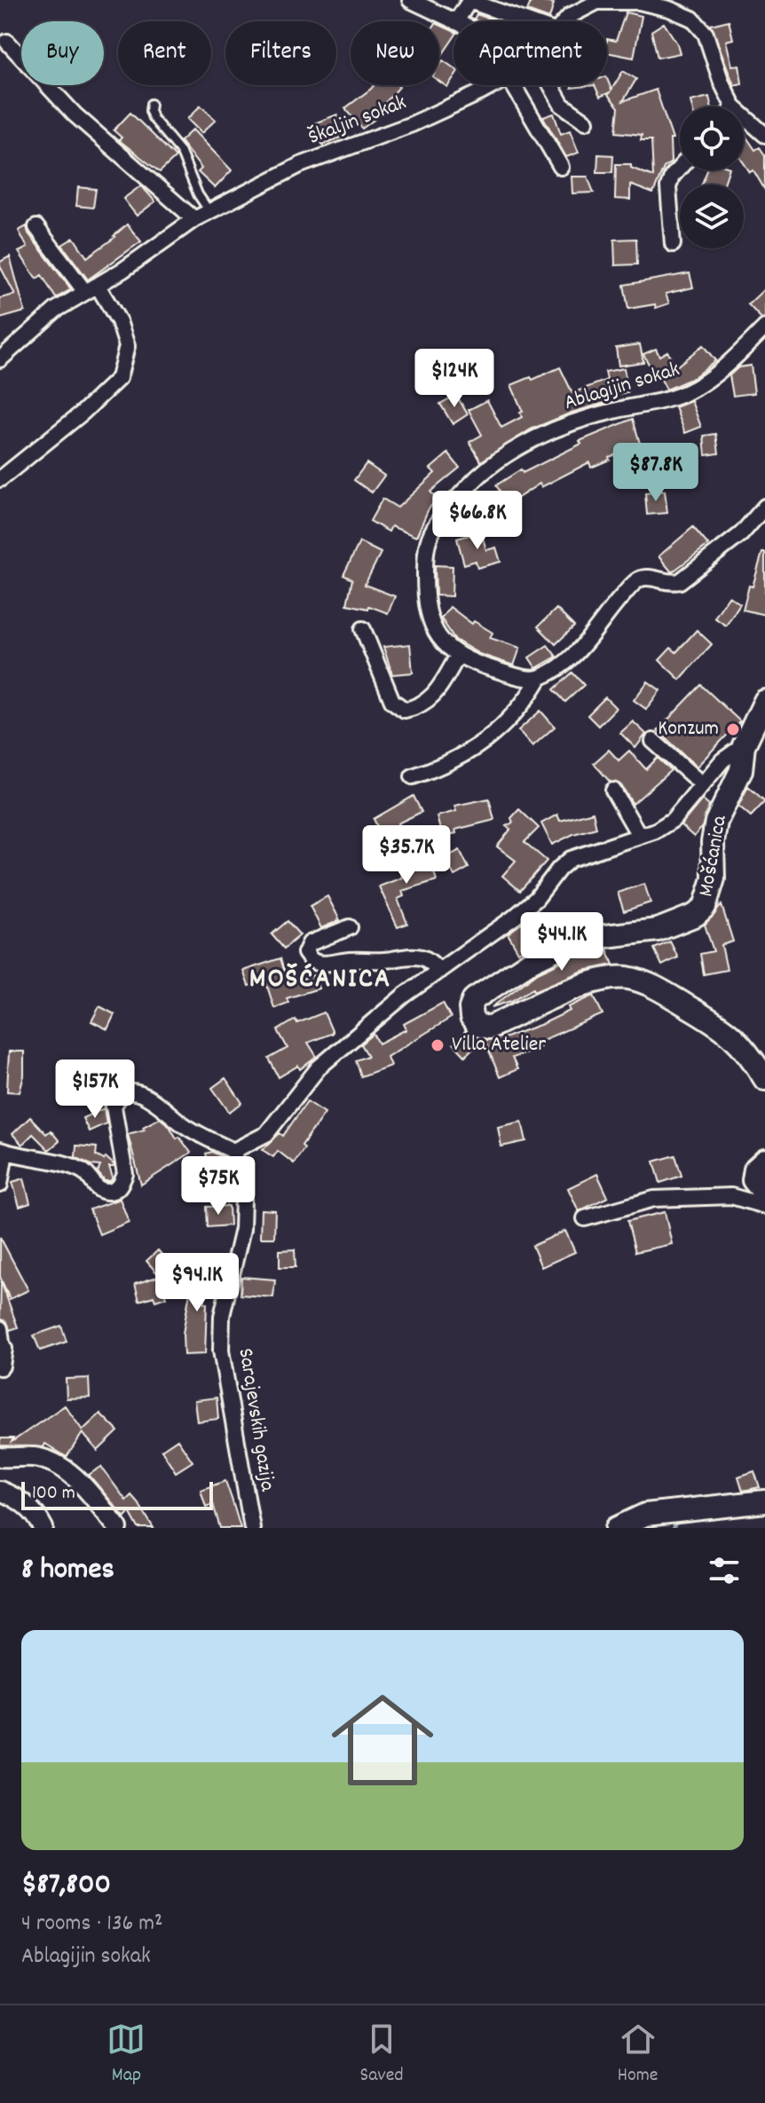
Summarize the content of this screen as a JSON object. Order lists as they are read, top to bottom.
{
  "streets": {
    "main road": ["Mošćanica"],
    "street": ["Škaljin sokak", "Ablagijin sokak", "Sarajevskih gazija"]
  },
  "districts": ["MOŠĆANICA"],
  "places": ["Konzum", "Villa Atelier"],
  "scale_bar": "100 m",
  "page": {
    "chip": [
      "Buy",
      "Rent",
      "Filters",
      "New",
      "Apartment"
    ],
    "price": [
      "$124K",
      "$87.8K",
      "$66.8K",
      "$35.7K",
      "$44.1K",
      "$157K",
      "$75K",
      "$94.1K"
    ],
    "scale": "100 m",
    "heading": "8 homes",
    "list": [
      {
        "name": "$87,800",
        "note": "4 rooms · 136 m² · Ablagijin sokak"
      }
    ],
    "tabs": ["Map", "Saved", "Home"]
  }
}
